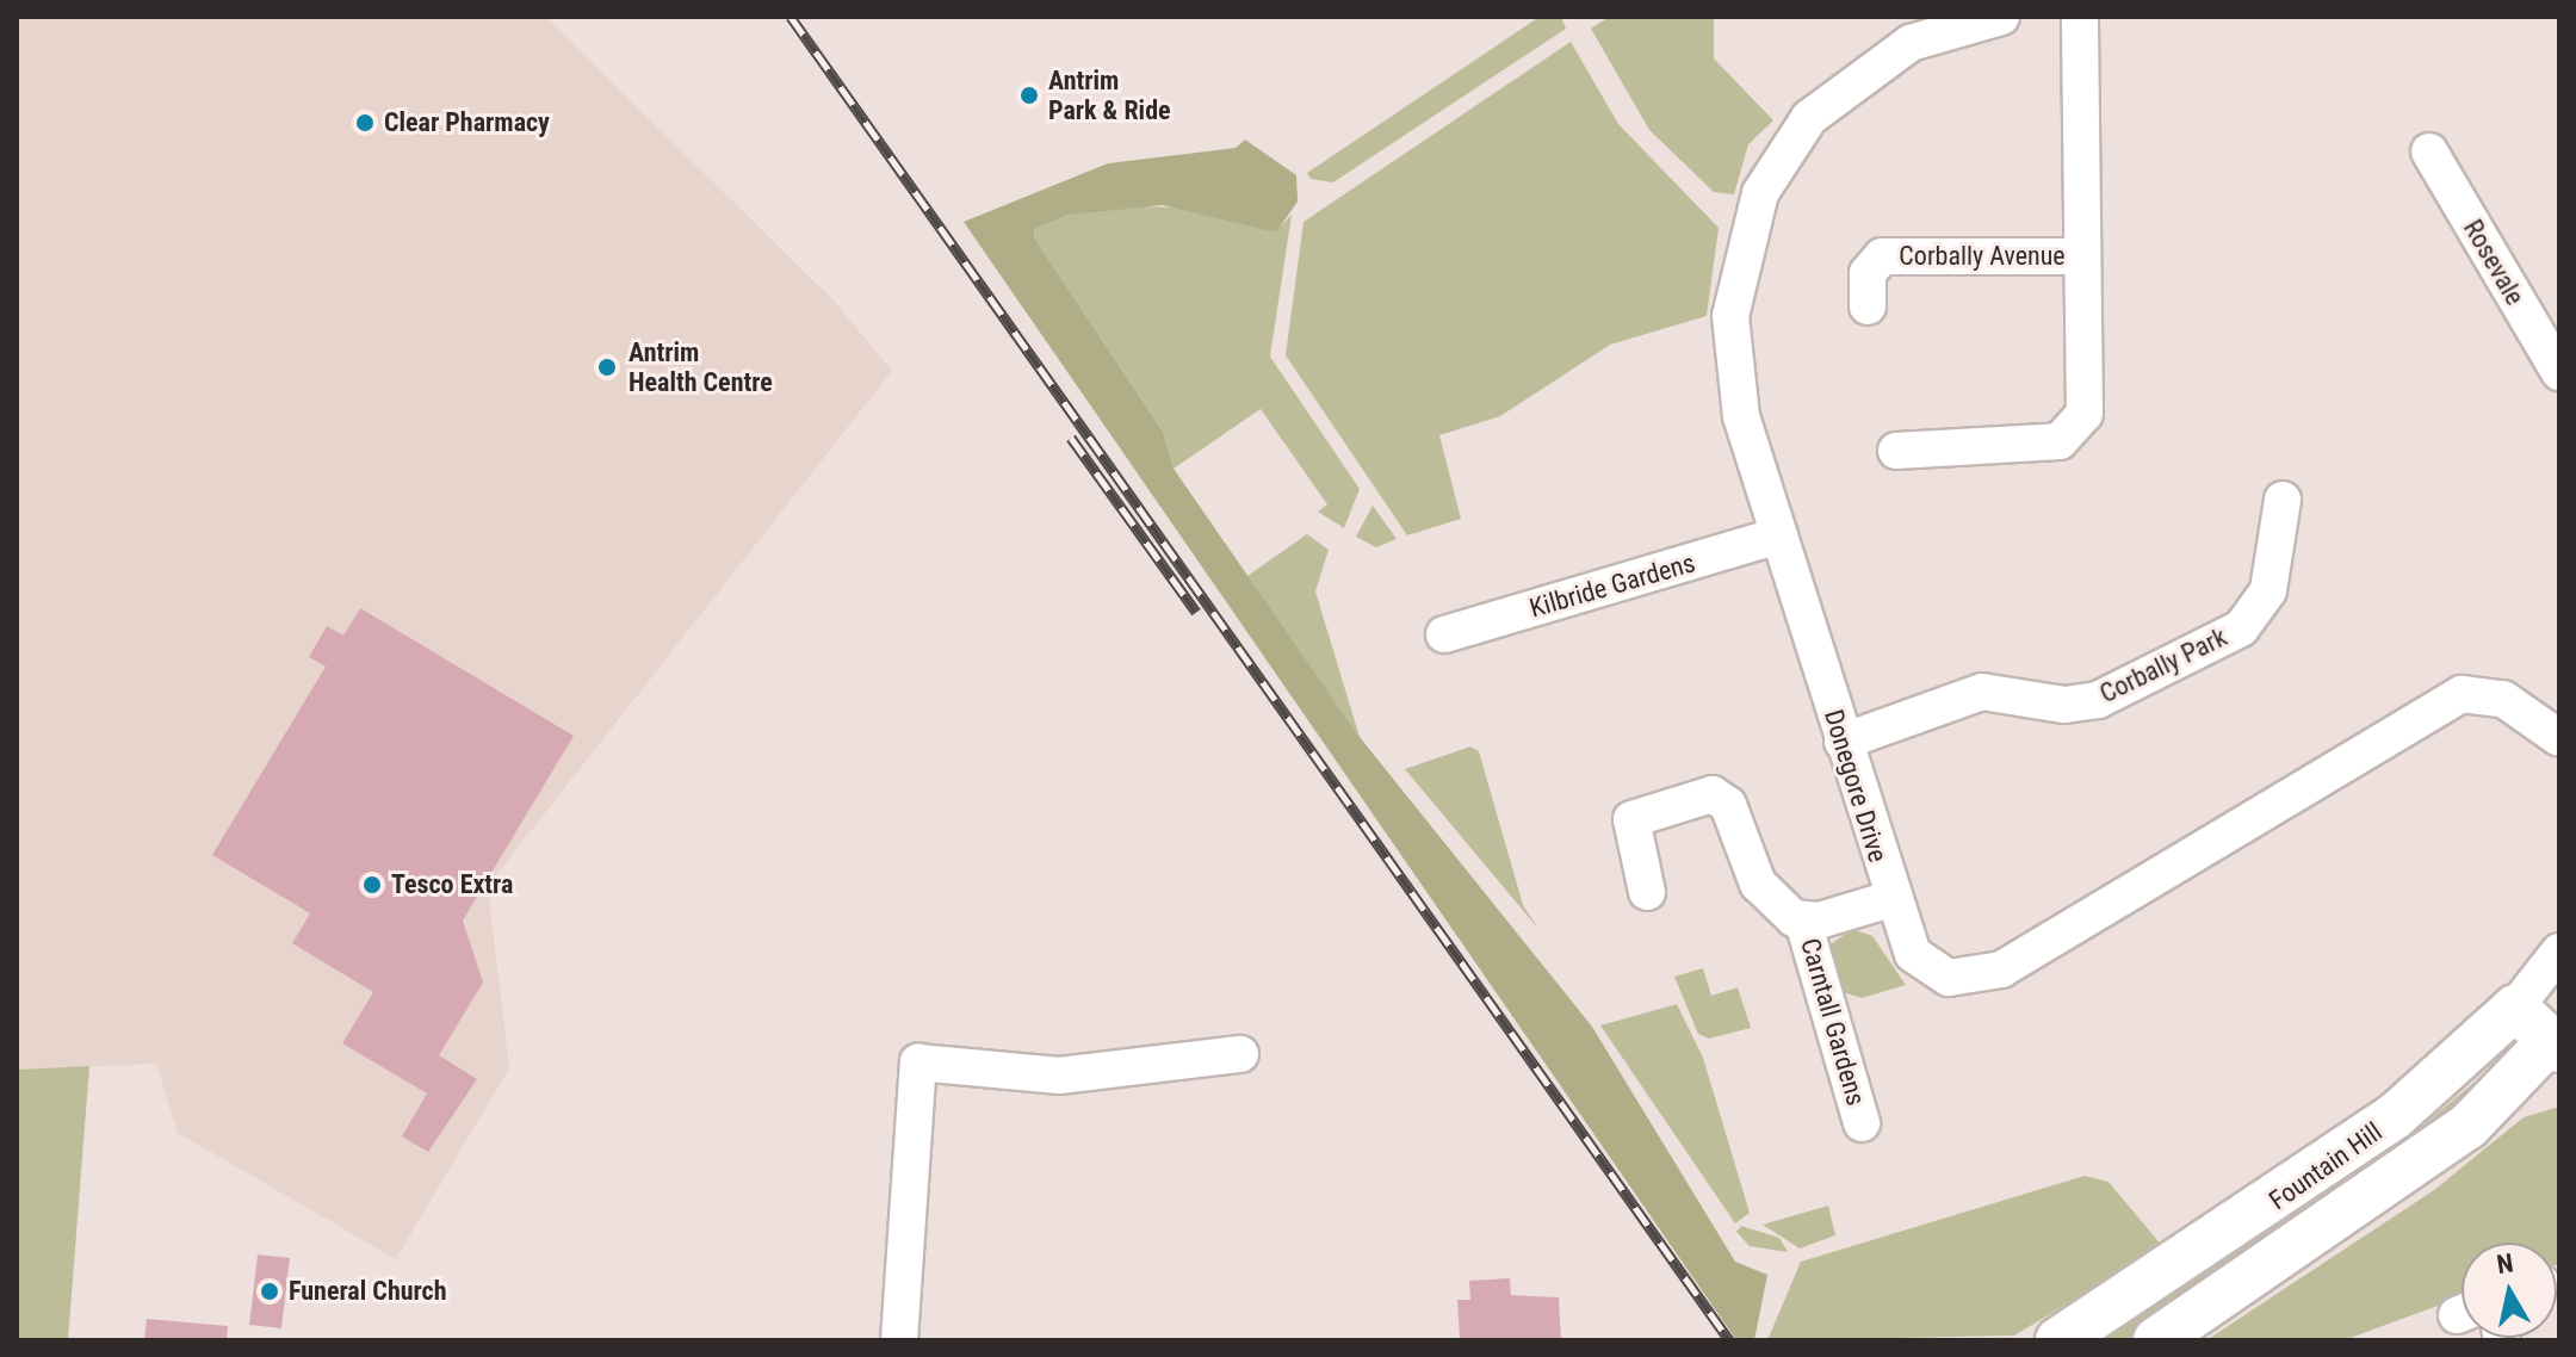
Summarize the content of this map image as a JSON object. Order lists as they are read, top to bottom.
{
  "streets": {
    "main road": ["Fountain Hill"],
    "street": [
      "Corbally Avenue",
      "Rosevale",
      "Kilbride Gardens",
      "Corbally Park",
      "Donegore Drive",
      "Carntall Gardens"
    ]
  },
  "crossings": [
    ["Kilbride Gardens", "Donegore Drive"],
    ["Corbally Park", "Donegore Drive"]
  ],
  "places": [
    "Antrim Park & Ride",
    "Clear Pharmacy",
    "Antrim Health Centre",
    "Tesco Extra",
    "Funeral Church"
  ],
  "north": "top"
}
